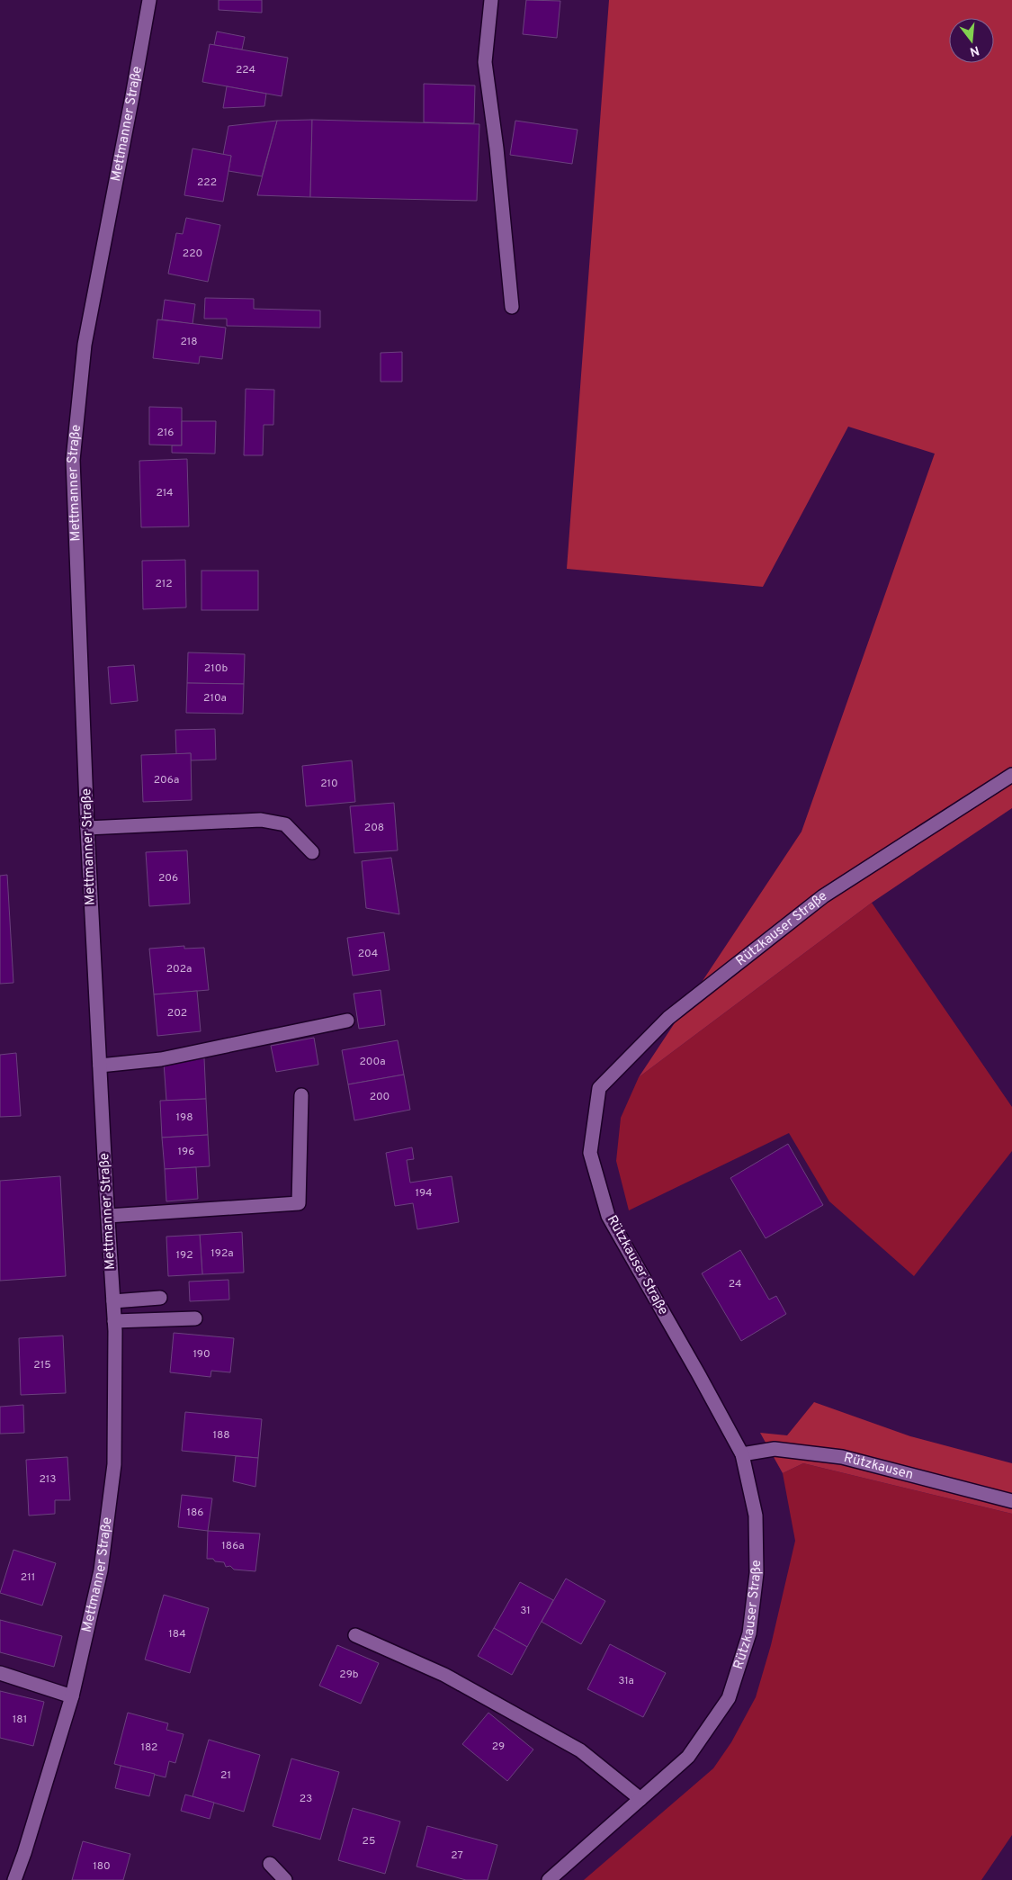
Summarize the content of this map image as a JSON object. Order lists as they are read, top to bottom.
{
  "streets": {
    "street": ["Mettmanner Straße", "Rützkauser Straße", "Rützkausen"]
  },
  "crossings": [
    ["Rützkauser Straße", "Rützkausen"]
  ],
  "house_numbers": [
    "224",
    "222",
    "220",
    "218",
    "216",
    "214",
    "212",
    "210b",
    "210a",
    "206a",
    "210",
    "208",
    "206",
    "204",
    "202a",
    "202",
    "200a",
    "200",
    "198",
    "196",
    "194",
    "192a",
    "192",
    "24",
    "190",
    "215",
    "188",
    "213",
    "186",
    "186a",
    "211",
    "31",
    "184",
    "29b",
    "31a",
    "181",
    "29",
    "182",
    "21",
    "23",
    "25",
    "27",
    "180"
  ],
  "north": "bottom"
}
